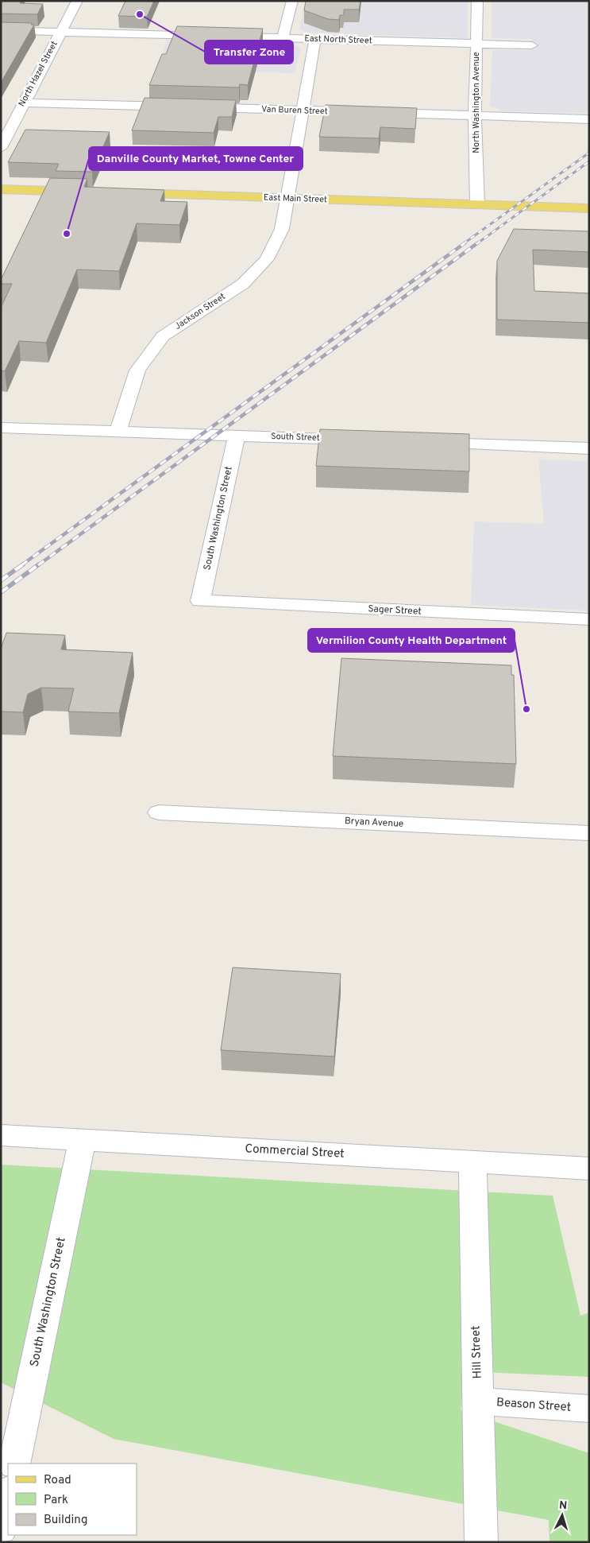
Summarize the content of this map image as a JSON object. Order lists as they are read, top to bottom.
{
  "streets": {
    "main road": ["East Main Street"],
    "street": [
      "East North Street",
      "North Hazel Street",
      "North Washington Avenue",
      "Van Buren Street",
      "Jackson Street",
      "South Street",
      "South Washington Street",
      "Sager Street",
      "Bryan Avenue",
      "Commercial Street",
      "Hill Street",
      "Beason Street"
    ]
  },
  "crossings": [
    ["East North Street", "North Hazel Street"],
    ["East North Street", "North Washington Avenue"],
    ["East North Street", "Jackson Street"],
    ["North Washington Avenue", "Van Buren Street"],
    ["North Washington Avenue", "East Main Street"],
    ["Van Buren Street", "Jackson Street"],
    ["East Main Street", "Jackson Street"],
    ["Jackson Street", "South Street"],
    ["South Street", "South Washington Street"],
    ["South Washington Street", "Sager Street"],
    ["South Washington Street", "Commercial Street"],
    ["Commercial Street", "Hill Street"],
    ["Hill Street", "Beason Street"]
  ],
  "places": ["Transfer Zone", "Danville County Market, Towne Center", "Vermilion County Health Department"],
  "legend": ["Road", "Park", "Building"],
  "north": "top"
}
